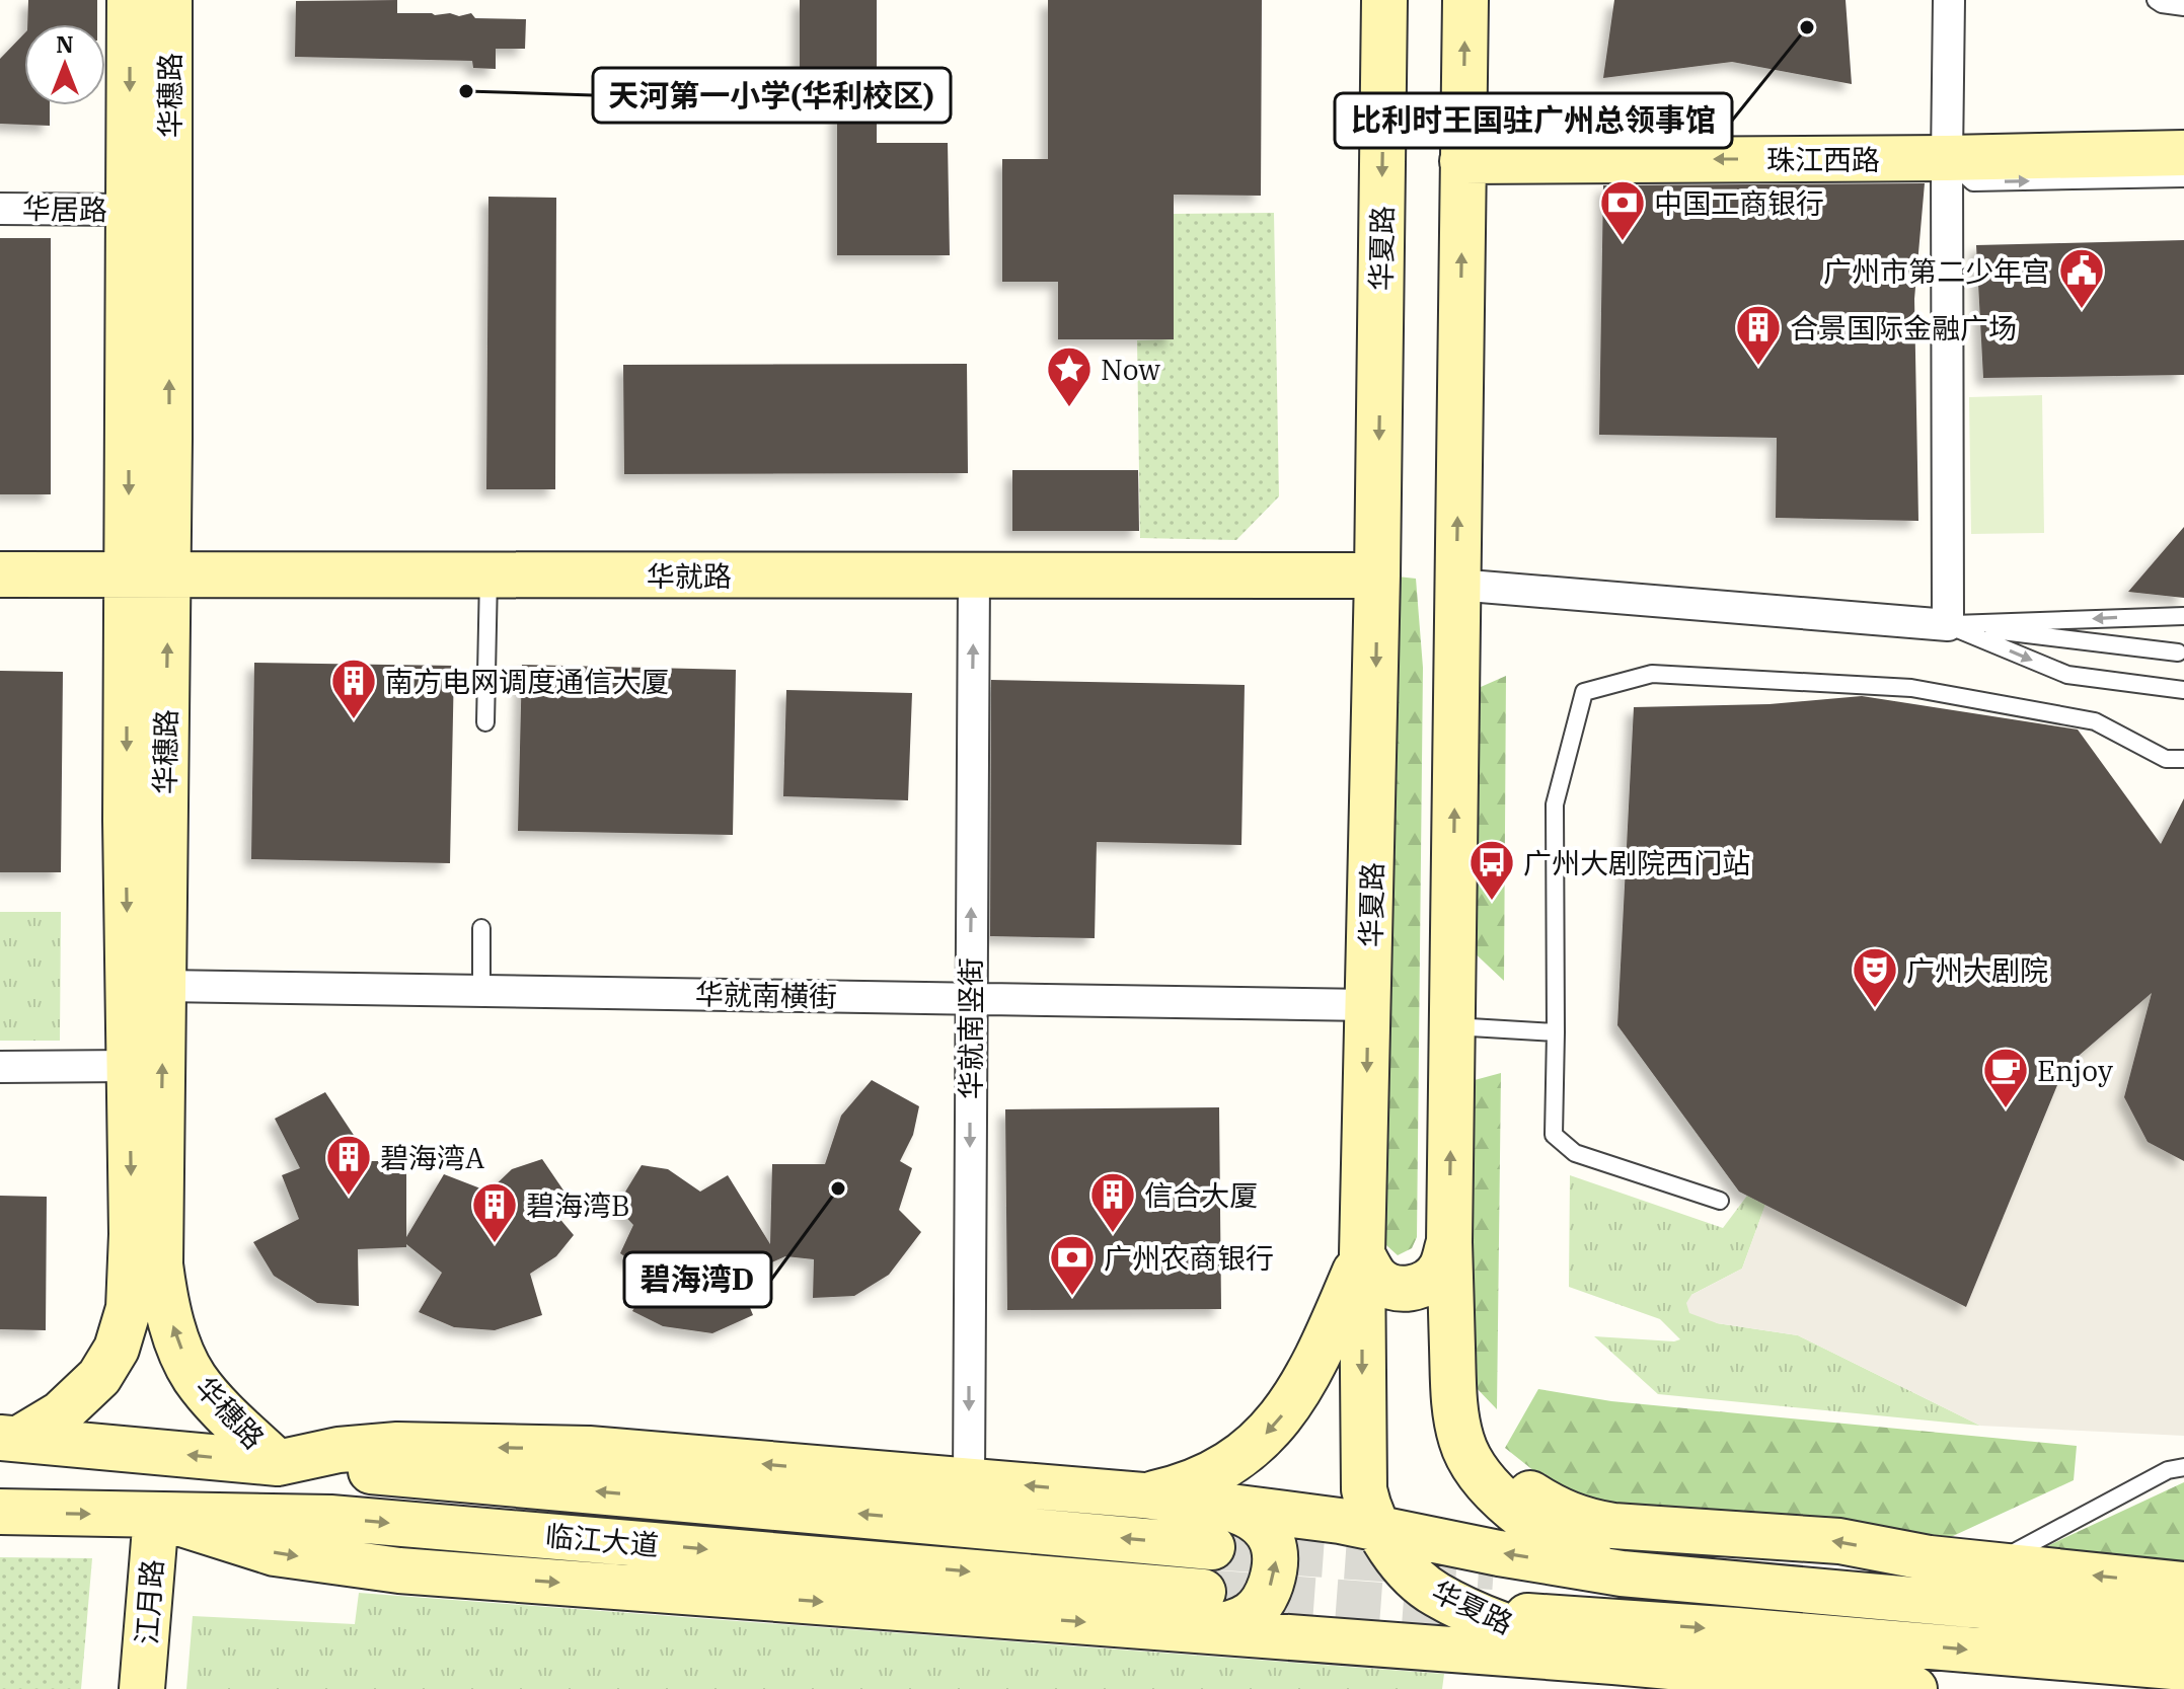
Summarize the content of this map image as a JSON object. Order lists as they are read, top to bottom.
{
  "streets": {
    "main road": [
      "华穗路",
      "珠江西路",
      "华夏路",
      "华就路",
      "临江大道",
      "江月路"
    ],
    "street": ["华居路", "华就南横街", "华就南竖街"]
  },
  "crossings": [
    ["华穗路", "华居路"],
    ["华穗路", "华就路"],
    ["华穗路", "华就南横街"],
    ["华穗路", "临江大道"],
    ["华夏路", "华就路"],
    ["华夏路", "华就南横街"],
    ["华就路", "华就南竖街"],
    ["华就南横街", "华就南竖街"]
  ],
  "one_way": ["珠江西路"],
  "places": {
    "other": ["比利时王国驻广州总领事馆", "天河第一小学(华利校区)", "碧海湾D"],
    "bank": ["中国工商银行", "广州农商银行"],
    "public building": ["广州市第二少年宫"],
    "building": [
      "合景国际金融广场",
      "南方电网调度通信大厦",
      "碧海湾A",
      "信合大厦",
      "碧海湾B"
    ],
    "place": ["Now"],
    "bus stop": ["广州大剧院西门站"],
    "theatre": ["广州大剧院"],
    "cafe": ["Enjoy"]
  },
  "north": "top"
}
